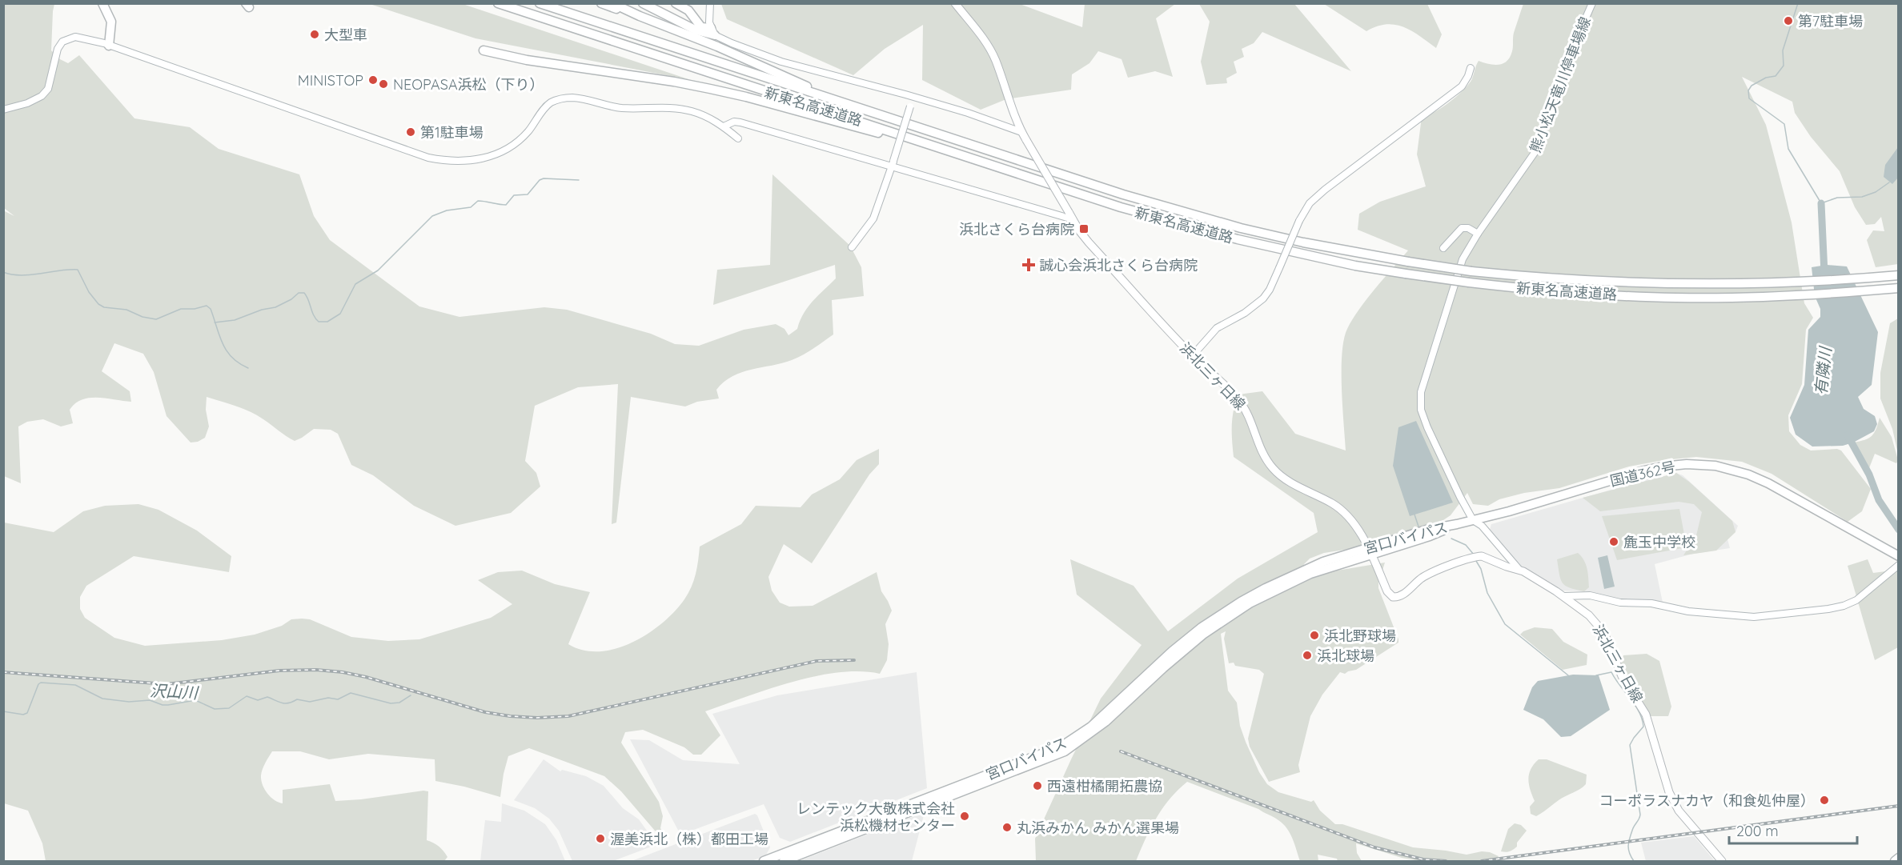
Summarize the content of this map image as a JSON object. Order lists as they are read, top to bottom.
{
  "streets": {
    "highway": ["新東名高速道路", "国道362号", "宮口バイパス"],
    "main road": ["浜北三ヶ日線"],
    "street": ["熊小松天竜川停車場線"]
  },
  "crossings": [
    ["熊小松天竜川停車場線", "浜北三ヶ日線"],
    ["熊小松天竜川停車場線", "国道362号"],
    ["浜北三ヶ日線", "宮口バイパス"],
    ["国道362号", "宮口バイパス"]
  ],
  "water": ["有隣川", "沢山川"],
  "places": {
    "other": [
      "第7駐車場",
      "大型車",
      "MINISTOP",
      "NEOPASA浜松（下り）",
      "第1駐車場",
      "麁玉中学校",
      "浜北野球場",
      "浜北球場",
      "西遠柑橘開拓農協",
      "コーポラスナカヤ（和食処仲屋）",
      "レンテック大敬株式会社 浜松機材センター",
      "丸浜みかん みかん選果場",
      "渥美浜北（株）都田工場"
    ],
    "transit": ["浜北さくら台病院"],
    "health": ["誠心会浜北さくら台病院"]
  },
  "scale_bar": "200 m"
}
